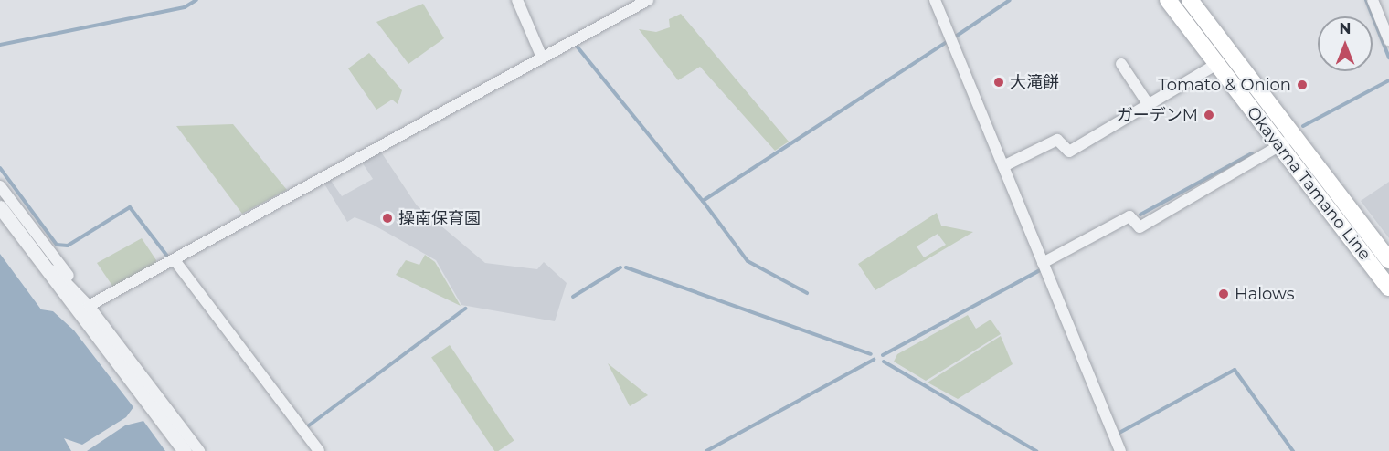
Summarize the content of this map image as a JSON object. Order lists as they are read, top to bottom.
{
  "streets": {
    "main road": ["Okayama Tamano Line"]
  },
  "places": [
    "大滝餅",
    "Tomato & Onion",
    "ガーデンM",
    "操南保育園",
    "Halows"
  ],
  "north": "top"
}
